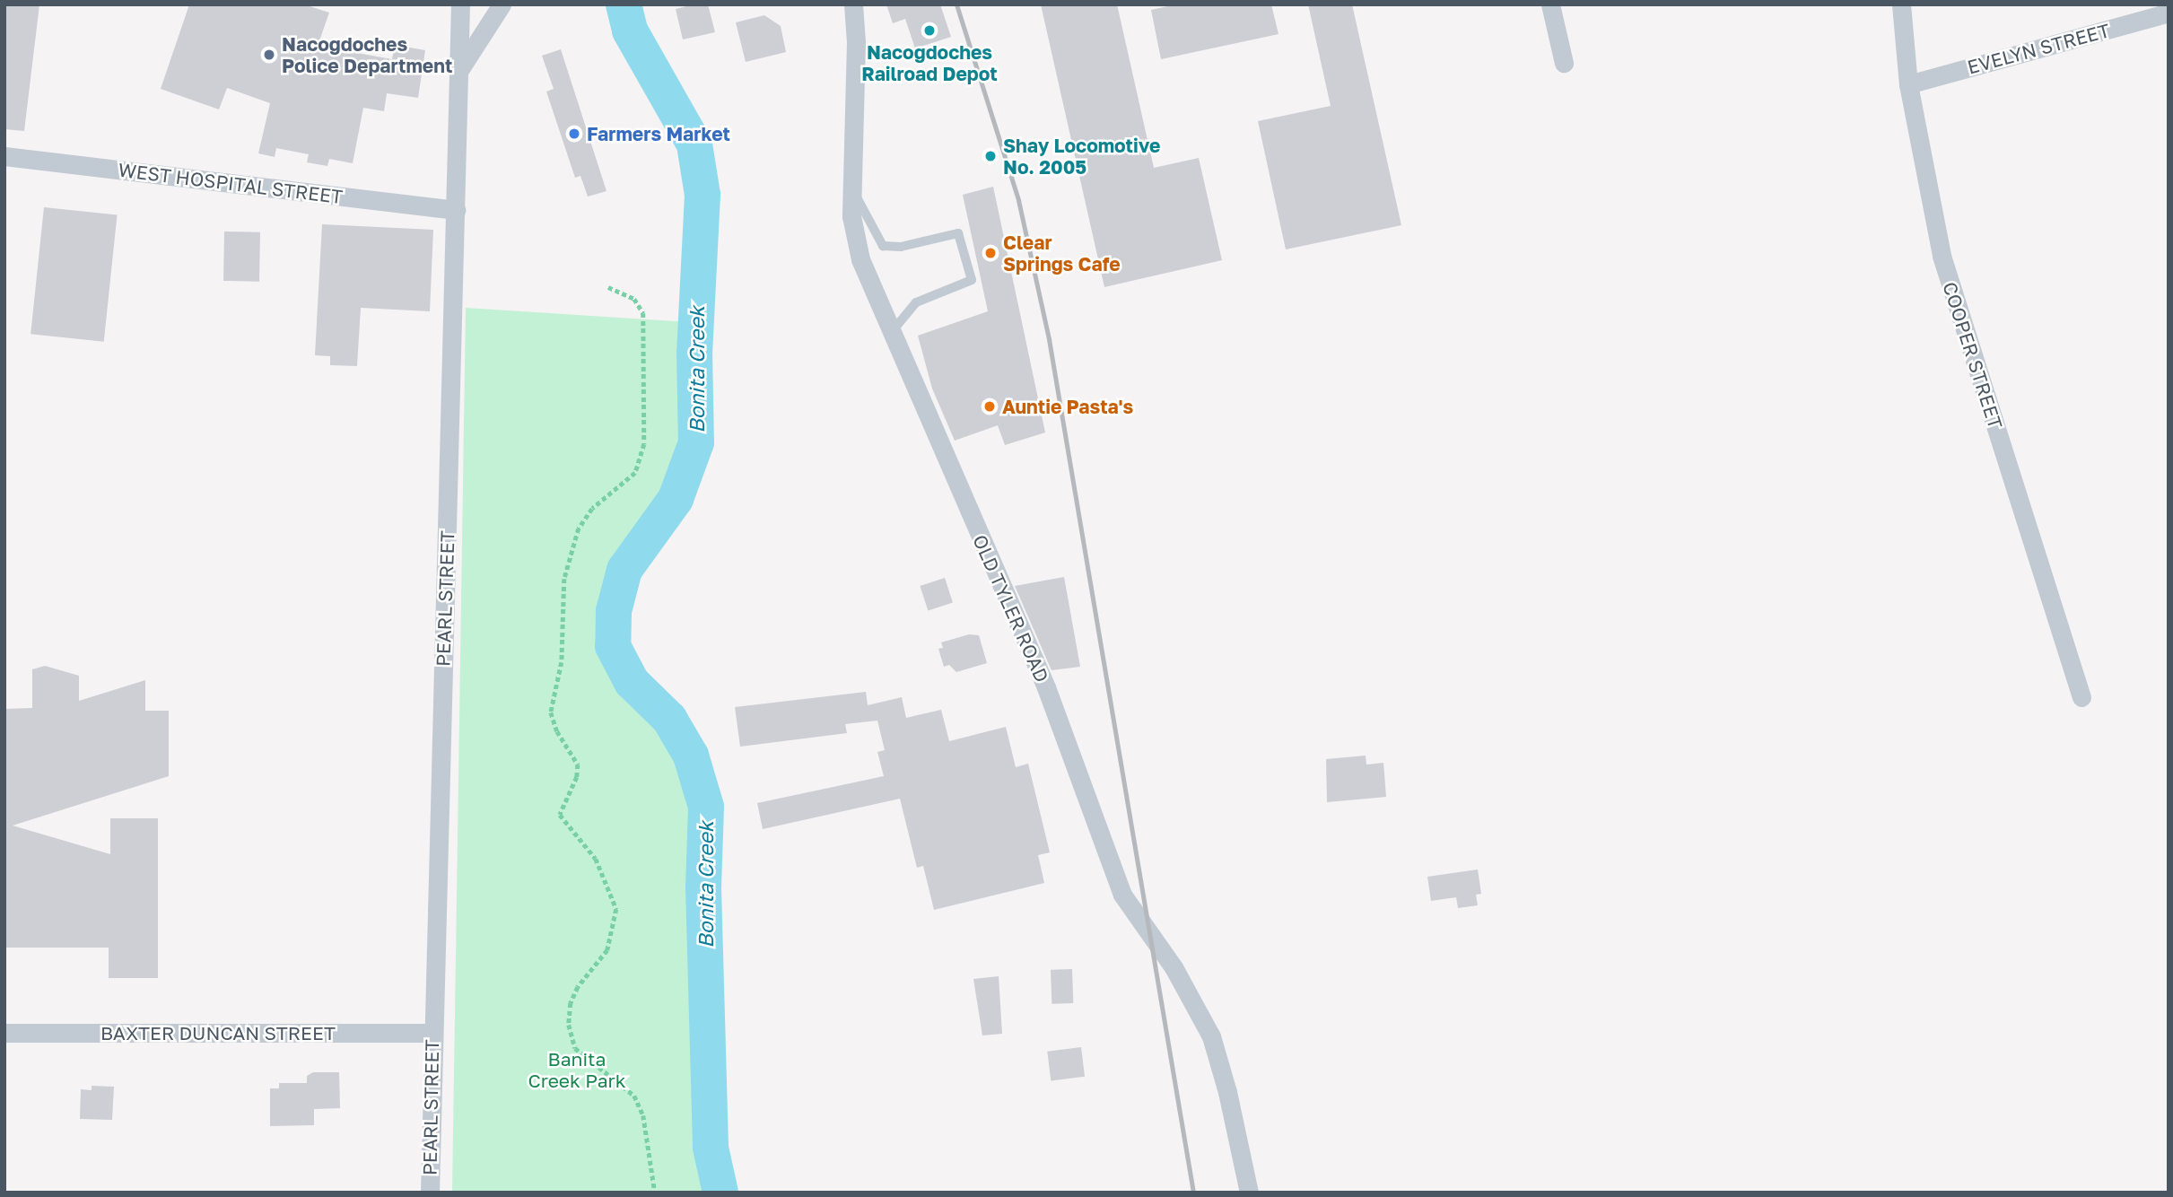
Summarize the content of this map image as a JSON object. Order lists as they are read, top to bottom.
{
  "streets": {
    "street": [
      "EVELYN STREET",
      "WEST HOSPITAL STREET",
      "COOPER STREET",
      "PEARL STREET",
      "OLD TYLER ROAD",
      "BAXTER DUNCAN STREET"
    ]
  },
  "crossings": [
    ["EVELYN STREET", "COOPER STREET"],
    ["WEST HOSPITAL STREET", "PEARL STREET"],
    ["PEARL STREET", "BAXTER DUNCAN STREET"]
  ],
  "water": ["Bonita Creek"],
  "parks": ["Banita Creek Park"],
  "places": [
    "Nacogdoches Railroad Depot",
    "Nacogdoches Police Department",
    "Farmers Market",
    "Shay Locomotive No. 2005",
    "Clear Springs Cafe",
    "Auntie Pasta's"
  ]
}
